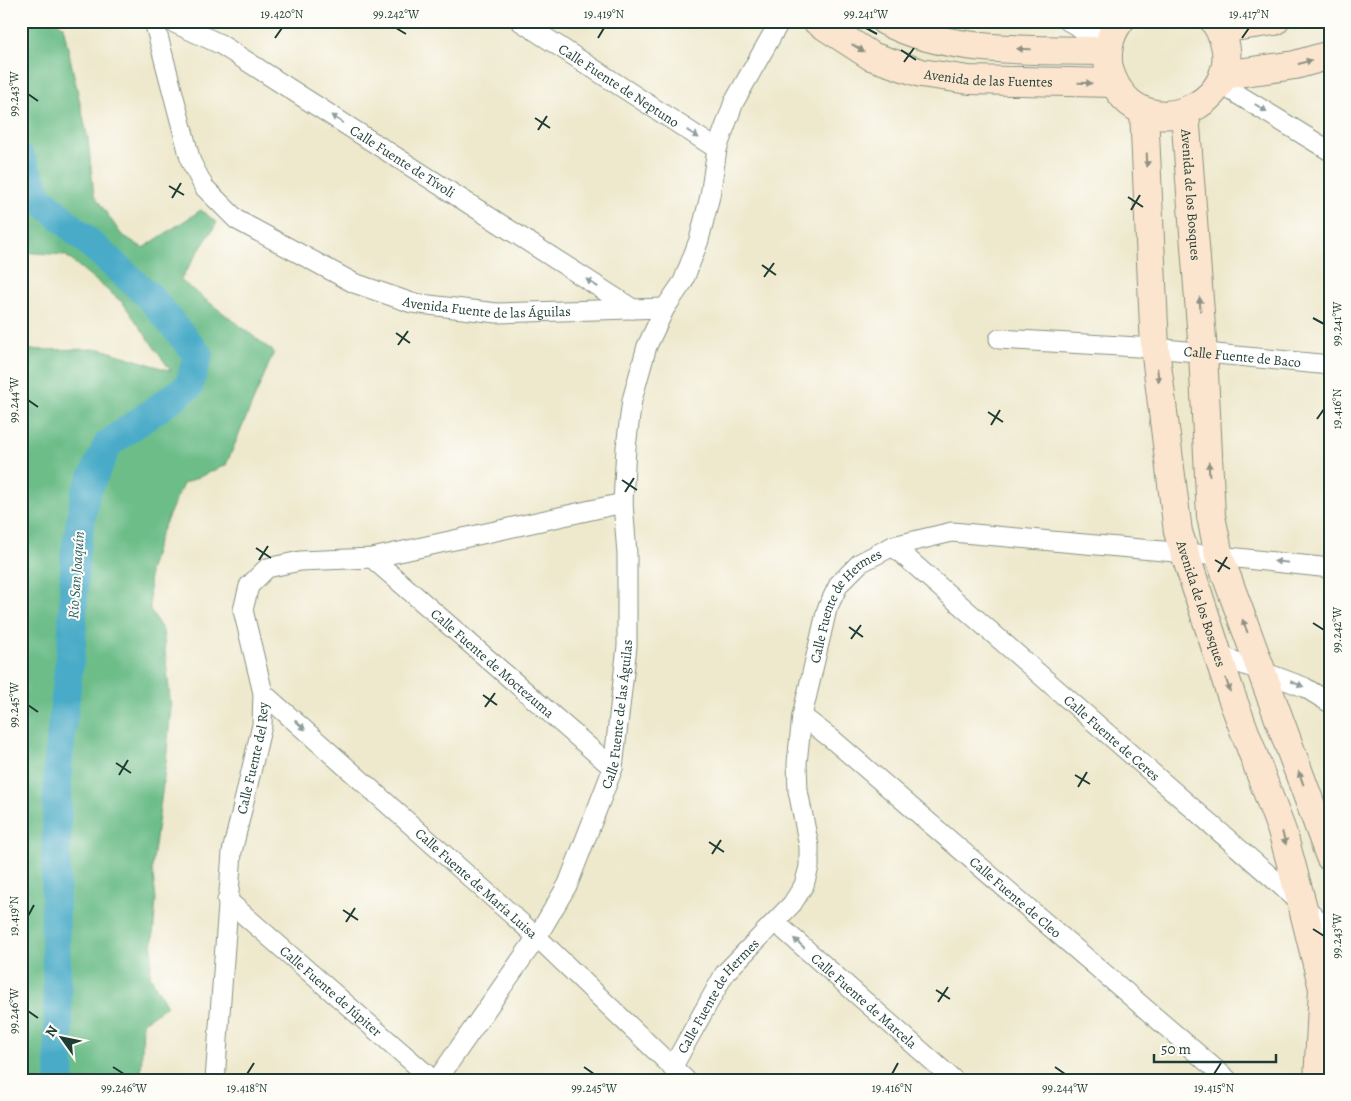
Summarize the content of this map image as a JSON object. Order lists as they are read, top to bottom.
{
  "streets": {
    "main road": ["Avenida de las Fuentes", "Avenida de los Bosques"],
    "street": [
      "Calle Fuente de Neptuno",
      "Calle Fuente de Tívoli",
      "Avenida Fuente de las Águilas",
      "Calle Fuente de Baco",
      "Calle Fuente de Hermes",
      "Calle Fuente de Moctezuma",
      "Calle Fuente de las Águilas",
      "Calle Fuente de Ceres",
      "Calle Fuente del Rey",
      "Calle Fuente de María Luisa",
      "Calle Fuente de Cleo",
      "Calle Fuente de Júpiter",
      "Calle Fuente de Marcela"
    ]
  },
  "crossings": [
    ["Calle Fuente de Tívoli", "Avenida Fuente de las Águilas"],
    ["Avenida de los Bosques", "Calle Fuente de Baco"],
    ["Avenida de los Bosques", "Calle Fuente de Hermes"],
    ["Avenida de los Bosques", "Calle Fuente de Ceres"],
    ["Avenida Fuente de las Águilas", "Calle Fuente de las Águilas"],
    ["Calle Fuente de Hermes", "Calle Fuente de Ceres"],
    ["Calle Fuente de Hermes", "Calle Fuente de María Luisa"],
    ["Calle Fuente de Hermes", "Calle Fuente de Cleo"],
    ["Calle Fuente de Hermes", "Calle Fuente de Marcela"],
    ["Calle Fuente de Moctezuma", "Calle Fuente de las Águilas"],
    ["Calle Fuente de Moctezuma", "Calle Fuente del Rey"],
    ["Calle Fuente de las Águilas", "Calle Fuente del Rey"],
    ["Calle Fuente de las Águilas", "Calle Fuente de María Luisa"],
    ["Calle Fuente de las Águilas", "Calle Fuente de Júpiter"],
    ["Calle Fuente del Rey", "Calle Fuente de María Luisa"],
    ["Calle Fuente del Rey", "Calle Fuente de Júpiter"]
  ],
  "one_way": [
    "Calle Fuente de Neptuno",
    "Calle Fuente de Tívoli",
    "Calle Fuente de María Luisa",
    "Calle Fuente de Marcela"
  ],
  "water": ["Río San Joaquín"],
  "scale_bar": "50 m",
  "north": "top left",
  "coordinates": [
    "19.420°N",
    "99.242°W",
    "19.419°N",
    "99.241°W",
    "19.417°N",
    "99.243°W",
    "99.244°W",
    "19.416°N",
    "99.245°W",
    "99.246°W",
    "19.418°N",
    "19.415°N"
  ]
}
